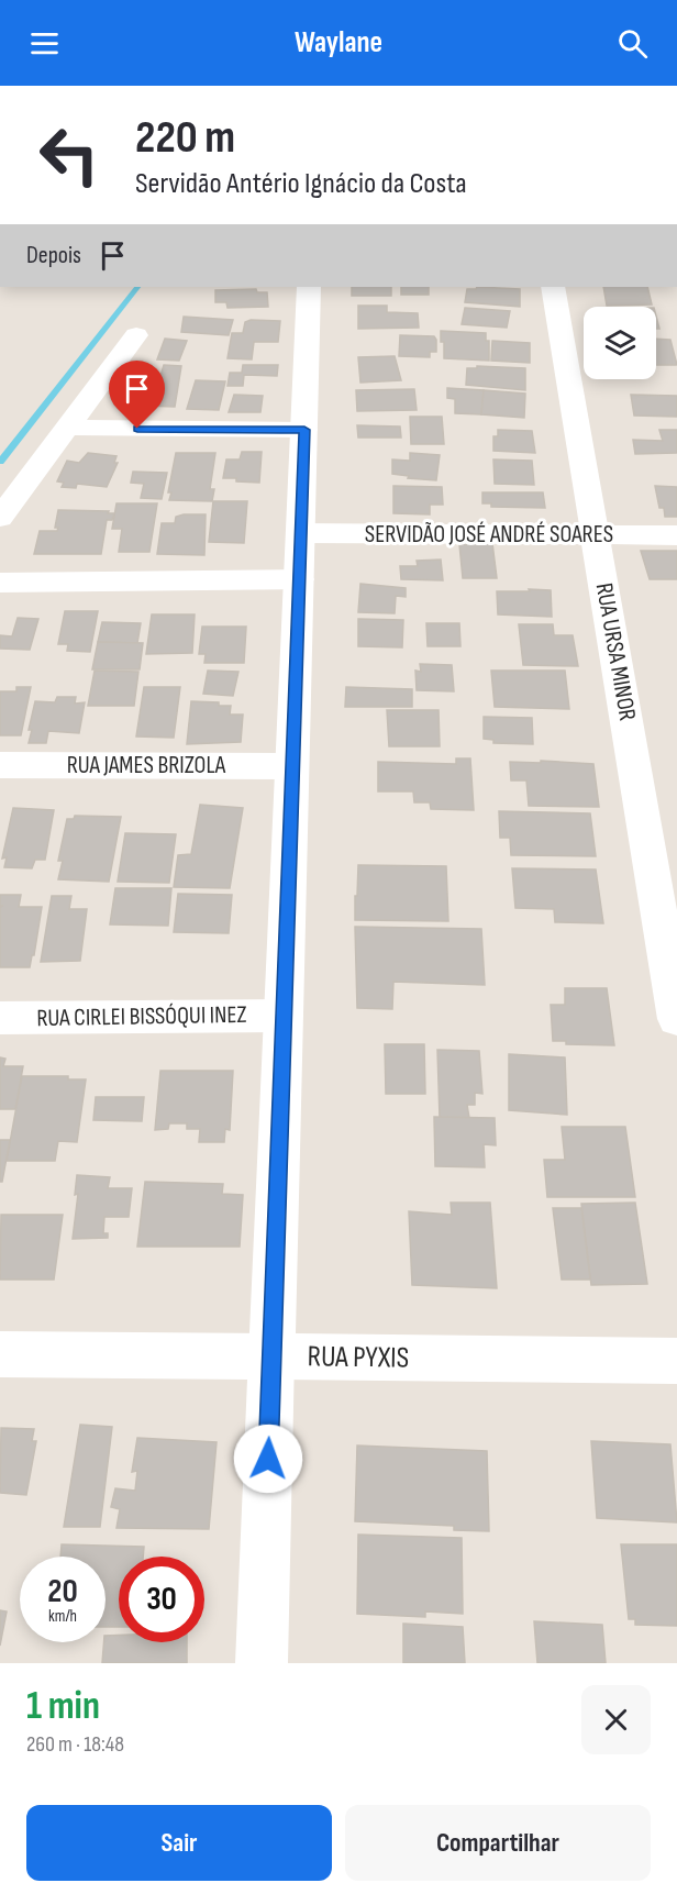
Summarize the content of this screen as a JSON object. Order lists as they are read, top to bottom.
{
  "streets": {
    "street": [
      "SERVIDÃO JOSÉ ANDRÉ SOARES",
      "RUA URSA MINOR",
      "RUA JAMES BRIZOLA",
      "RUA CIRLEI BISSÓQUI INEZ",
      "RUA PYXIS"
    ]
  },
  "crossings": [
    ["SERVIDÃO JOSÉ ANDRÉ SOARES", "RUA URSA MINOR"]
  ],
  "page": {
    "header": "Waylane",
    "turn": ["220 m", "Servidão Antério Ignácio da Costa"],
    "then": "Depois",
    "speed": "20 km/h",
    "limit": "30",
    "heading": ["1 min", "260 m · 18:48"],
    "buttons": ["Sair", "Compartilhar"]
  }
}
